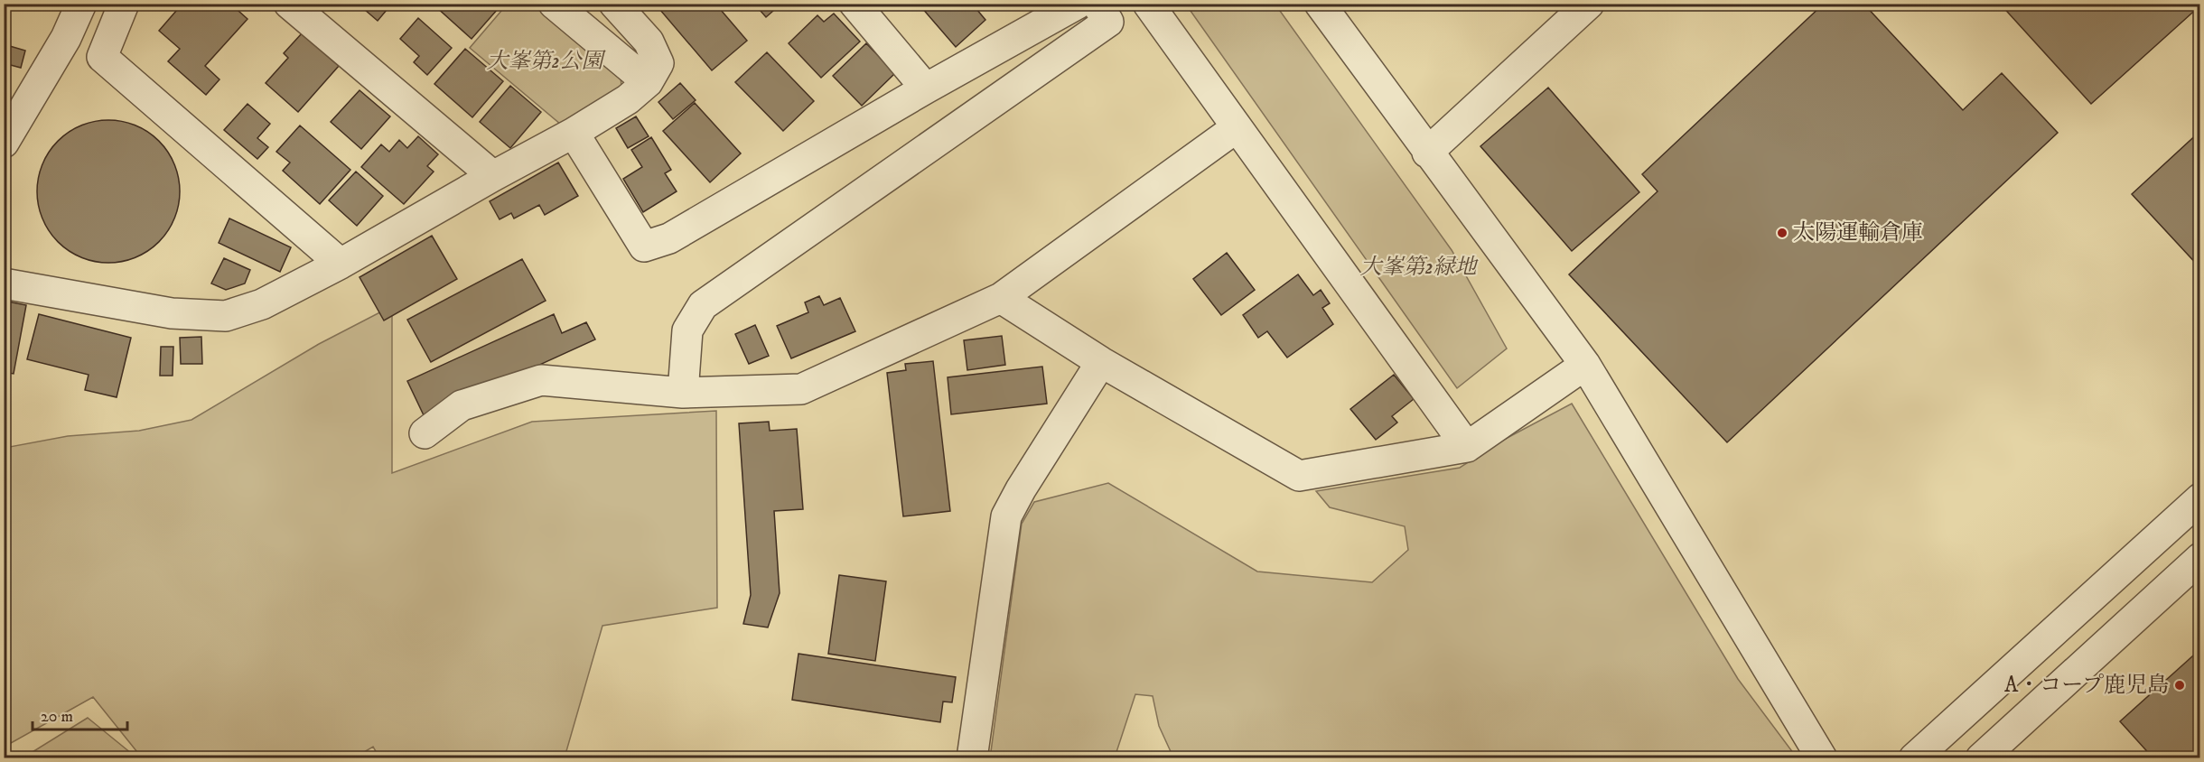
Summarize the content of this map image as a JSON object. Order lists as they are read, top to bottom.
{
  "parks": ["大峯第2公園", "大峯第2緑地"],
  "places": ["太陽運輸倉庫", "A・コープ鹿児島"],
  "scale_bar": "20 m"
}
